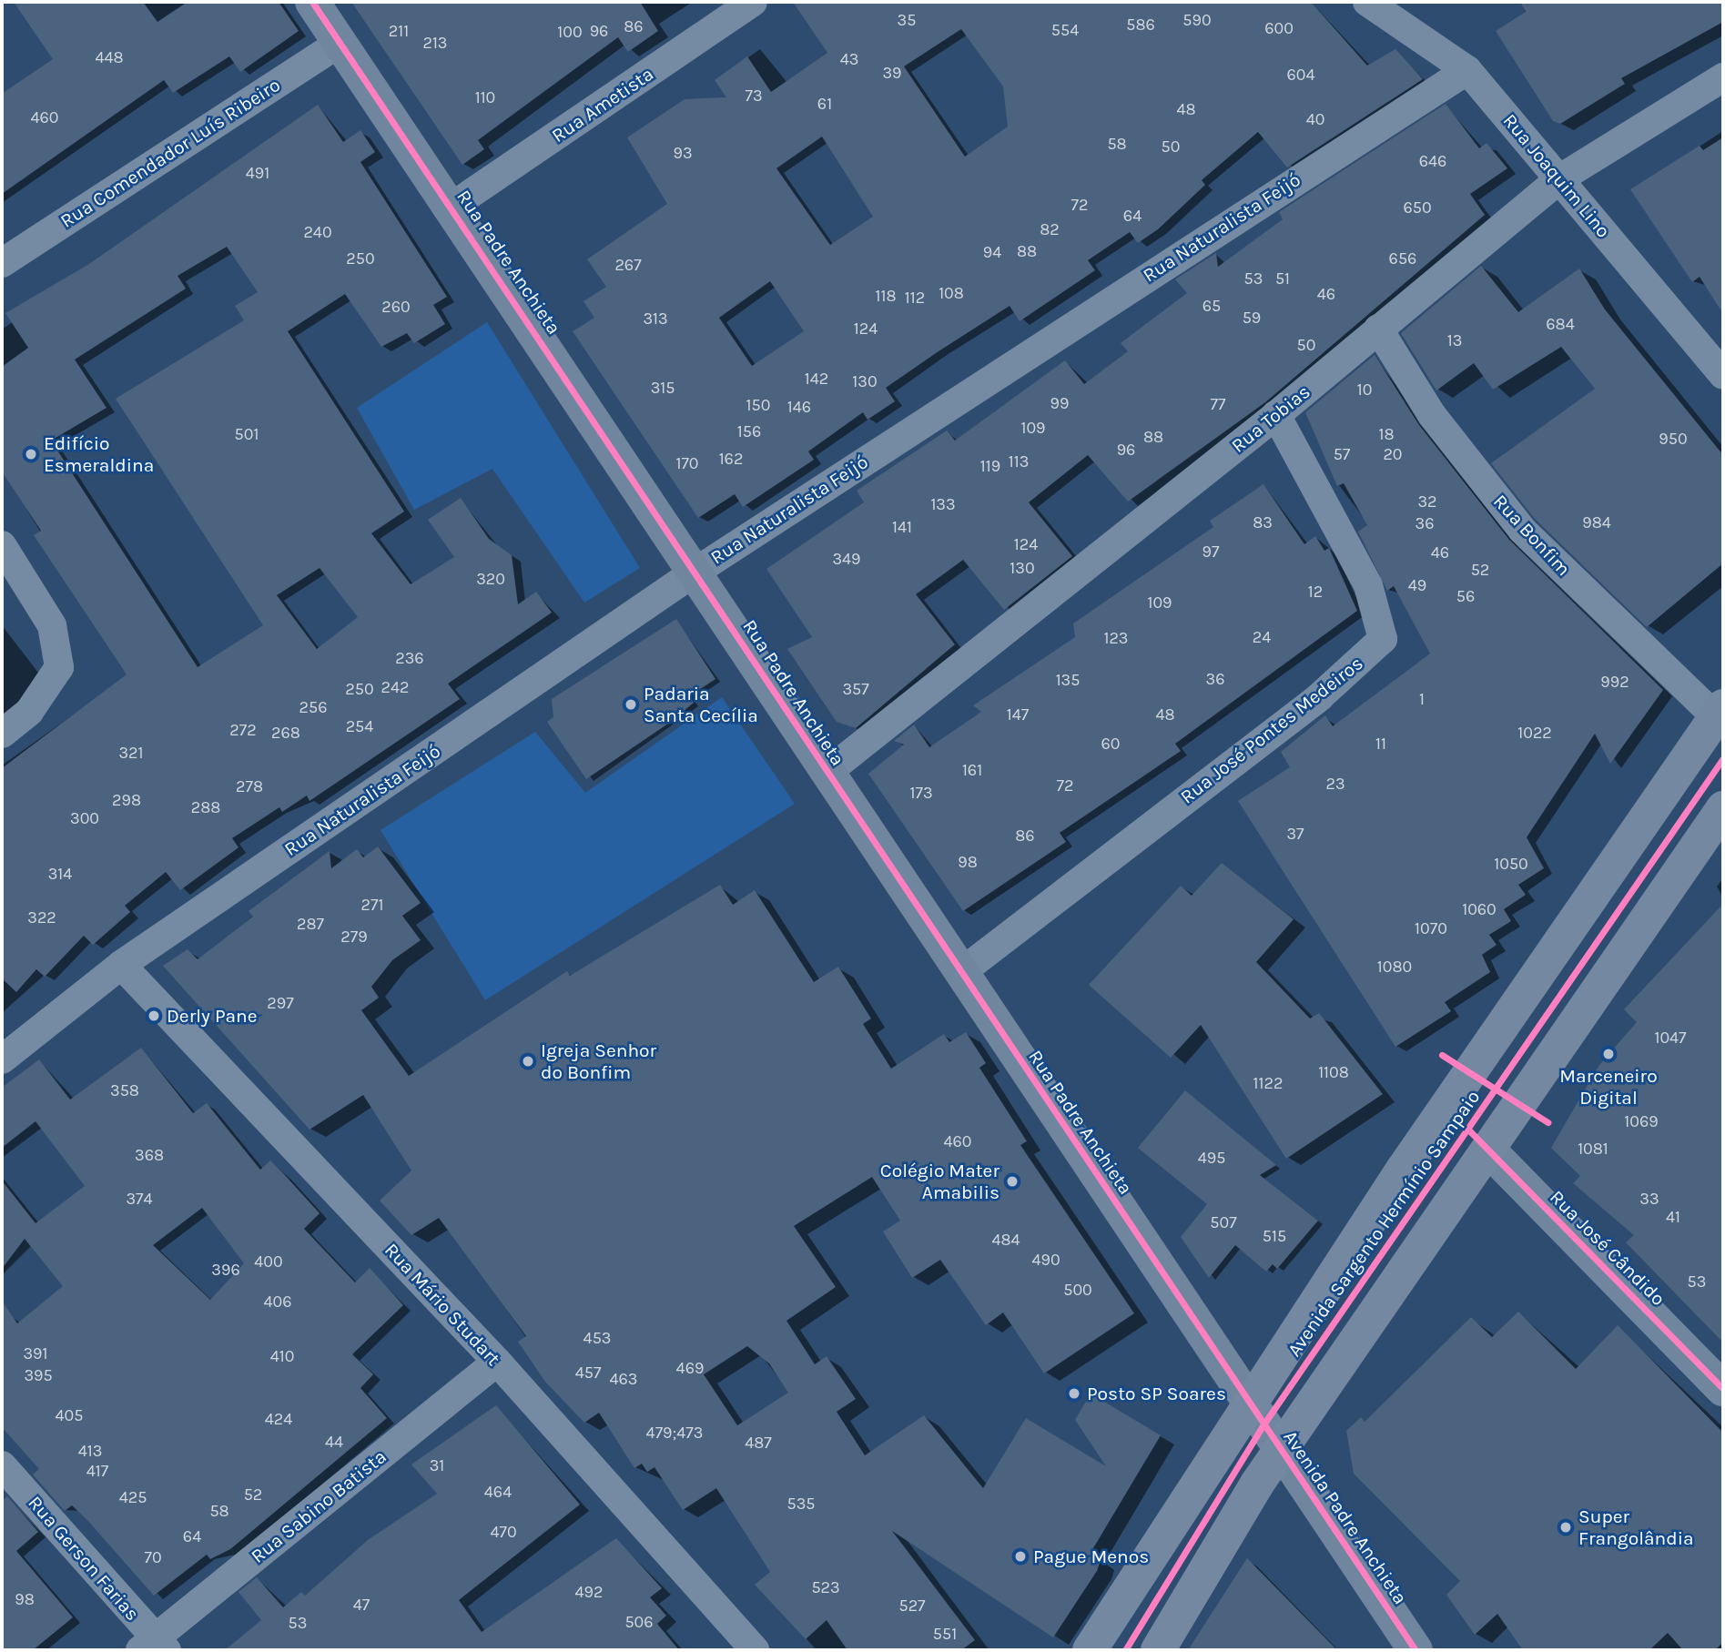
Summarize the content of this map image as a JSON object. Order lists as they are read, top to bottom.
{
  "streets": {
    "main road": ["Avenida Sargento Hermínio Sampaio"],
    "street": [
      "Rua Ametista",
      "Rua Comendador Luís Ribeiro",
      "Rua Joaquim Lino",
      "Rua Naturalista Feijó",
      "Rua Padre Anchieta",
      "Rua Tobias",
      "Rua Bonfim",
      "Rua José Pontes Medeiros",
      "Rua José Cândido",
      "Rua Mário Studart",
      "Rua Sabino Batista",
      "Avenida Padre Anchieta",
      "Rua Gerson Farias"
    ]
  },
  "crossings": [
    ["Rua Ametista", "Rua Padre Anchieta"],
    ["Rua Comendador Luís Ribeiro", "Rua Padre Anchieta"],
    ["Rua Joaquim Lino", "Rua Naturalista Feijó"],
    ["Rua Joaquim Lino", "Rua Tobias"],
    ["Rua Naturalista Feijó", "Rua Padre Anchieta"],
    ["Rua Naturalista Feijó", "Rua Mário Studart"],
    ["Rua Padre Anchieta", "Rua Tobias"],
    ["Rua Padre Anchieta", "Rua José Pontes Medeiros"],
    ["Rua Padre Anchieta", "Avenida Sargento Hermínio Sampaio"],
    ["Rua Padre Anchieta", "Avenida Padre Anchieta"],
    ["Rua Tobias", "Rua Bonfim"],
    ["Rua Tobias", "Rua José Pontes Medeiros"],
    ["Rua Bonfim", "Avenida Sargento Hermínio Sampaio"],
    ["Avenida Sargento Hermínio Sampaio", "Avenida Padre Anchieta"],
    ["Rua Mário Studart", "Rua Sabino Batista"],
    ["Rua Sabino Batista", "Rua Gerson Farias"]
  ],
  "places": [
    "Edifício Esmeraldina",
    "Padaria Santa Cecília",
    "Derly Pane",
    "Marceneiro Digital",
    "Igreja Senhor do Bonfim",
    "Colégio Mater Amabilis",
    "Posto SP Soares",
    "Super Frangolândia",
    "Pague Menos"
  ],
  "house_numbers": [
    "35",
    "590",
    "586",
    "86",
    "600",
    "554",
    "211",
    "96",
    "100",
    "213",
    "448",
    "43",
    "39",
    "604",
    "73",
    "110",
    "61",
    "48",
    "460",
    "40",
    "58",
    "50",
    "93",
    "646",
    "491",
    "72",
    "650",
    "64",
    "82",
    "240",
    "88",
    "94",
    "250",
    "656",
    "267",
    "53",
    "51",
    "108",
    "46",
    "118",
    "112",
    "65",
    "260",
    "59",
    "313",
    "684",
    "124",
    "13",
    "50",
    "142",
    "130",
    "315",
    "10",
    "99",
    "77",
    "150",
    "146",
    "109",
    "156",
    "501",
    "18",
    "88",
    "950",
    "96",
    "57",
    "20",
    "162",
    "113",
    "170",
    "119",
    "32",
    "133",
    "83",
    "984",
    "36",
    "141",
    "124",
    "97",
    "46",
    "349",
    "130",
    "52",
    "320",
    "49",
    "12",
    "56",
    "109",
    "24",
    "123",
    "236",
    "36",
    "135",
    "992",
    "242",
    "250",
    "357",
    "1",
    "256",
    "147",
    "48",
    "254",
    "272",
    "268",
    "1022",
    "60",
    "11",
    "321",
    "161",
    "23",
    "72",
    "278",
    "173",
    "298",
    "288",
    "300",
    "37",
    "86",
    "98",
    "1050",
    "314",
    "271",
    "1060",
    "322",
    "287",
    "1070",
    "279",
    "1080",
    "297",
    "1047",
    "1108",
    "1122",
    "358",
    "1069",
    "460",
    "1081",
    "368",
    "495",
    "374",
    "33",
    "41",
    "507",
    "515",
    "484",
    "490",
    "400",
    "396",
    "53",
    "500",
    "406",
    "453",
    "391",
    "410",
    "469",
    "457",
    "395",
    "463",
    "405",
    "424",
    "479;473",
    "44",
    "487",
    "413",
    "31",
    "417",
    "464",
    "52",
    "425",
    "535",
    "58",
    "470",
    "64",
    "70",
    "523",
    "492",
    "98",
    "47",
    "527",
    "506",
    "53",
    "551"
  ]
}
